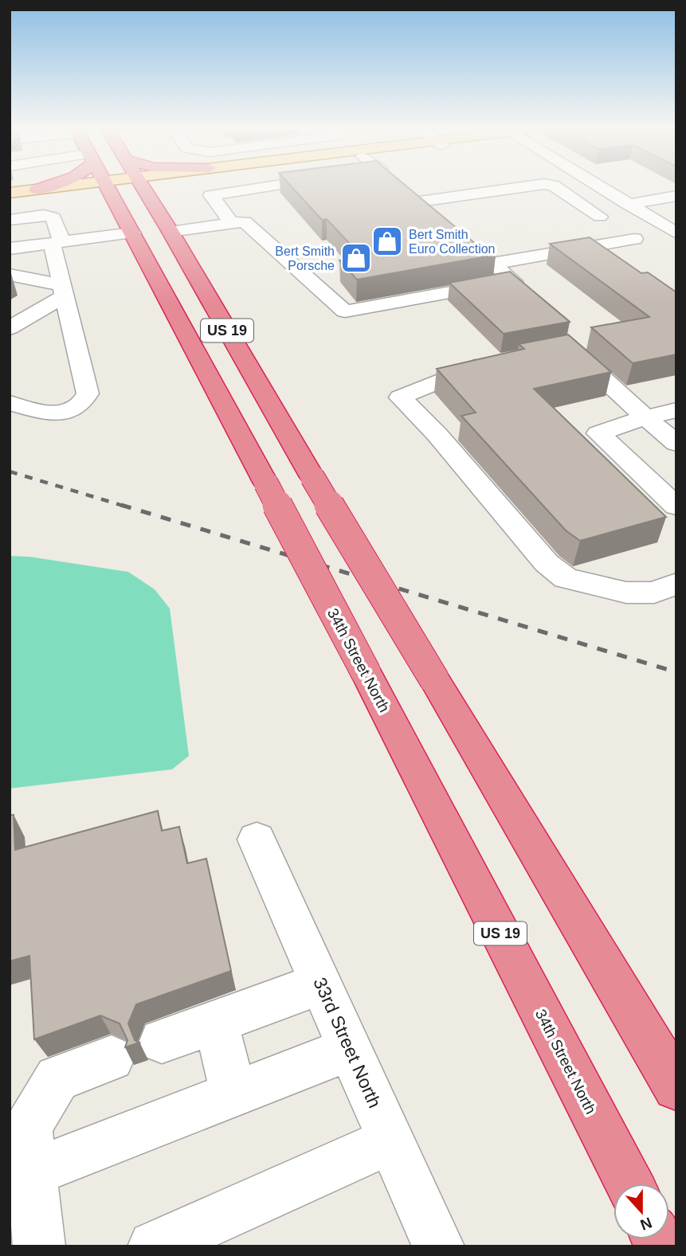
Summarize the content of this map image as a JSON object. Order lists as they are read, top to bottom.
{
  "streets": {
    "highway": ["US 19", "34th Street North"],
    "street": ["33rd Street North"]
  },
  "places": {
    "shop": ["Bert Smith Euro Collection", "Bert Smith Porsche"]
  },
  "north": "bottom"
}
